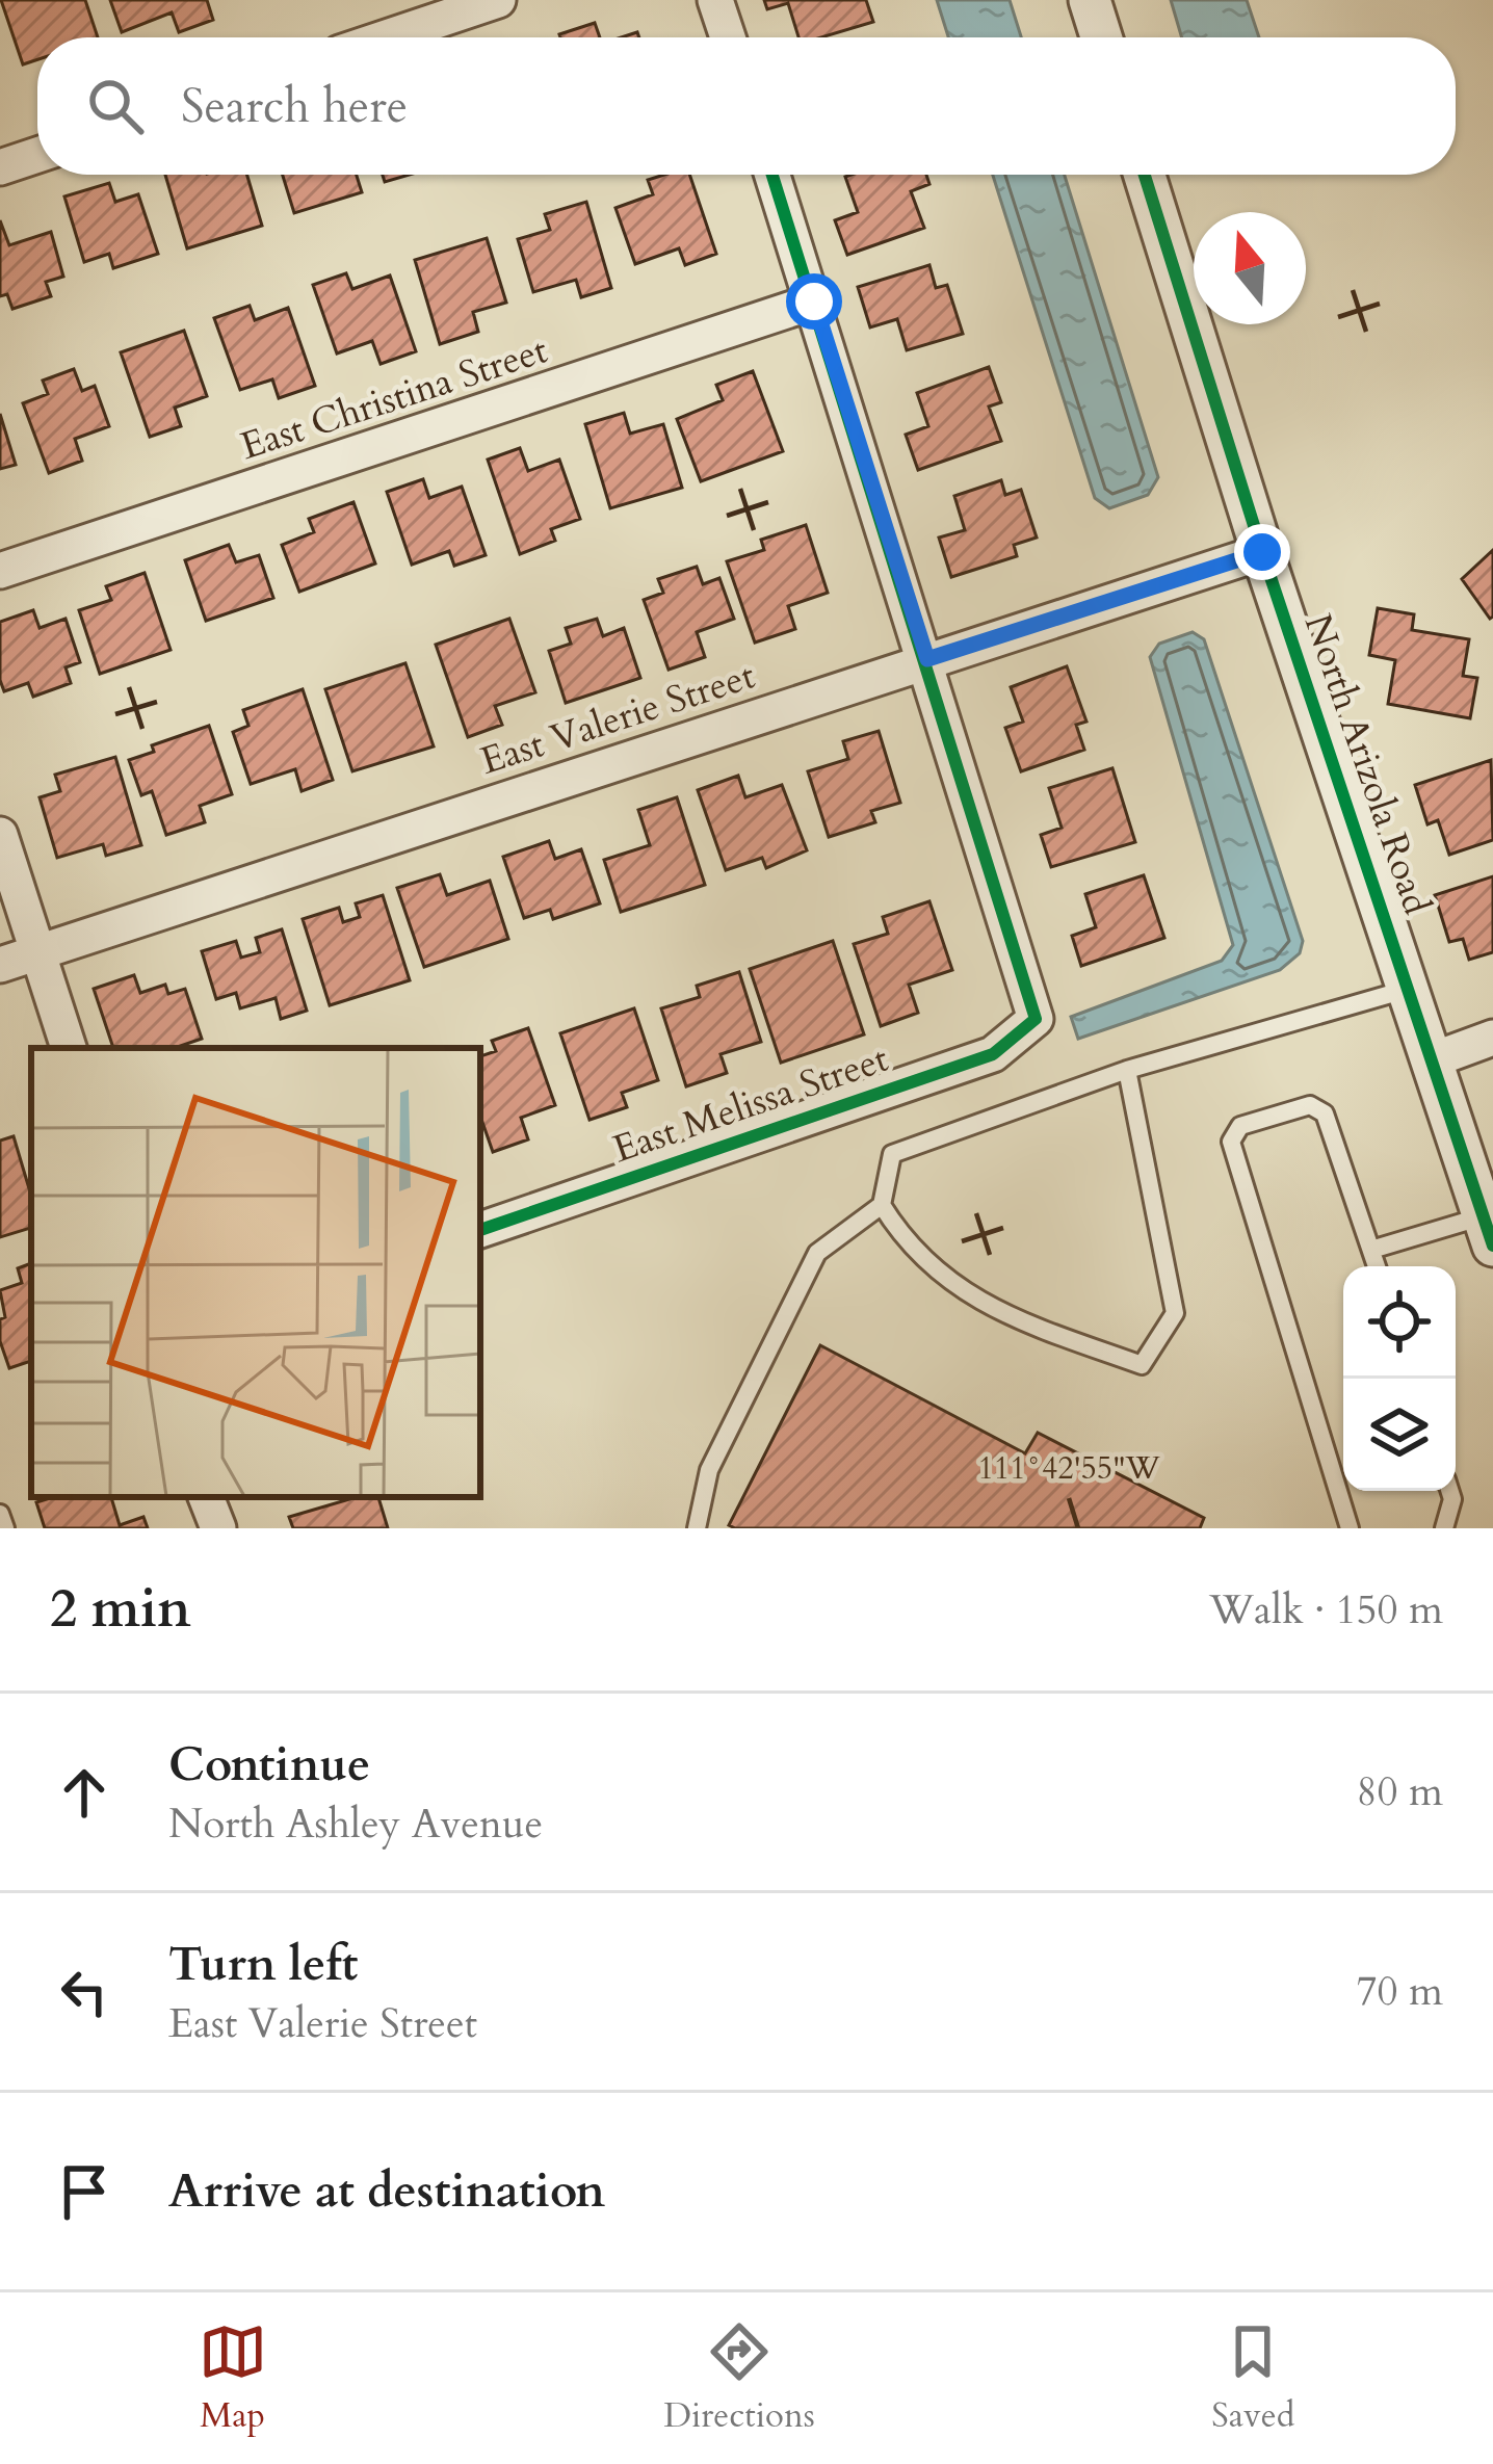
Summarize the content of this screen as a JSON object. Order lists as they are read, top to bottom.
{
  "streets": {
    "street": [
      "East Christina Street",
      "East Valerie Street",
      "North Arizola Road",
      "East Melissa Street"
    ]
  },
  "crossings": [
    ["East Valerie Street", "North Arizola Road"],
    ["East Valerie Street", "East Melissa Street"]
  ],
  "north": "top",
  "page": {
    "search": "Search here",
    "heading": ["2 min", "Walk · 150 m"],
    "list": [
      ["Continue", "North Ashley Avenue", "80 m"],
      ["Turn left", "East Valerie Street", "70 m"],
      "Arrive at destination"
    ],
    "nav": ["Map", "Directions", "Saved"]
  },
  "coordinates": ["111°42'55\"W"]
}
